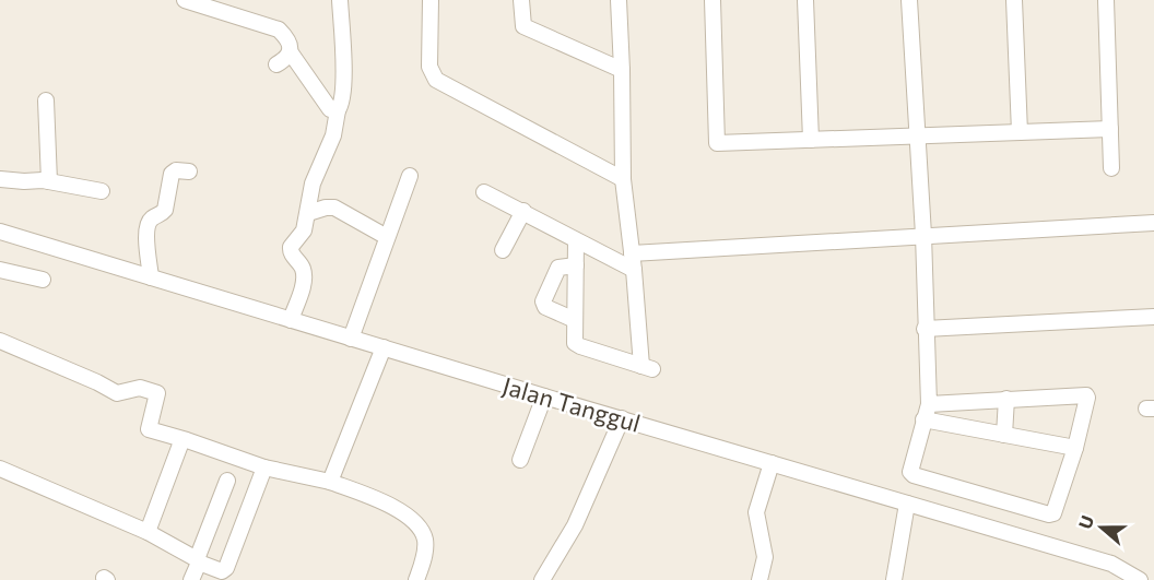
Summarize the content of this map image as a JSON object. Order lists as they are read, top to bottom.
{
  "streets": {
    "street": ["Jalan Tanggul"]
  },
  "north": "left"
}
